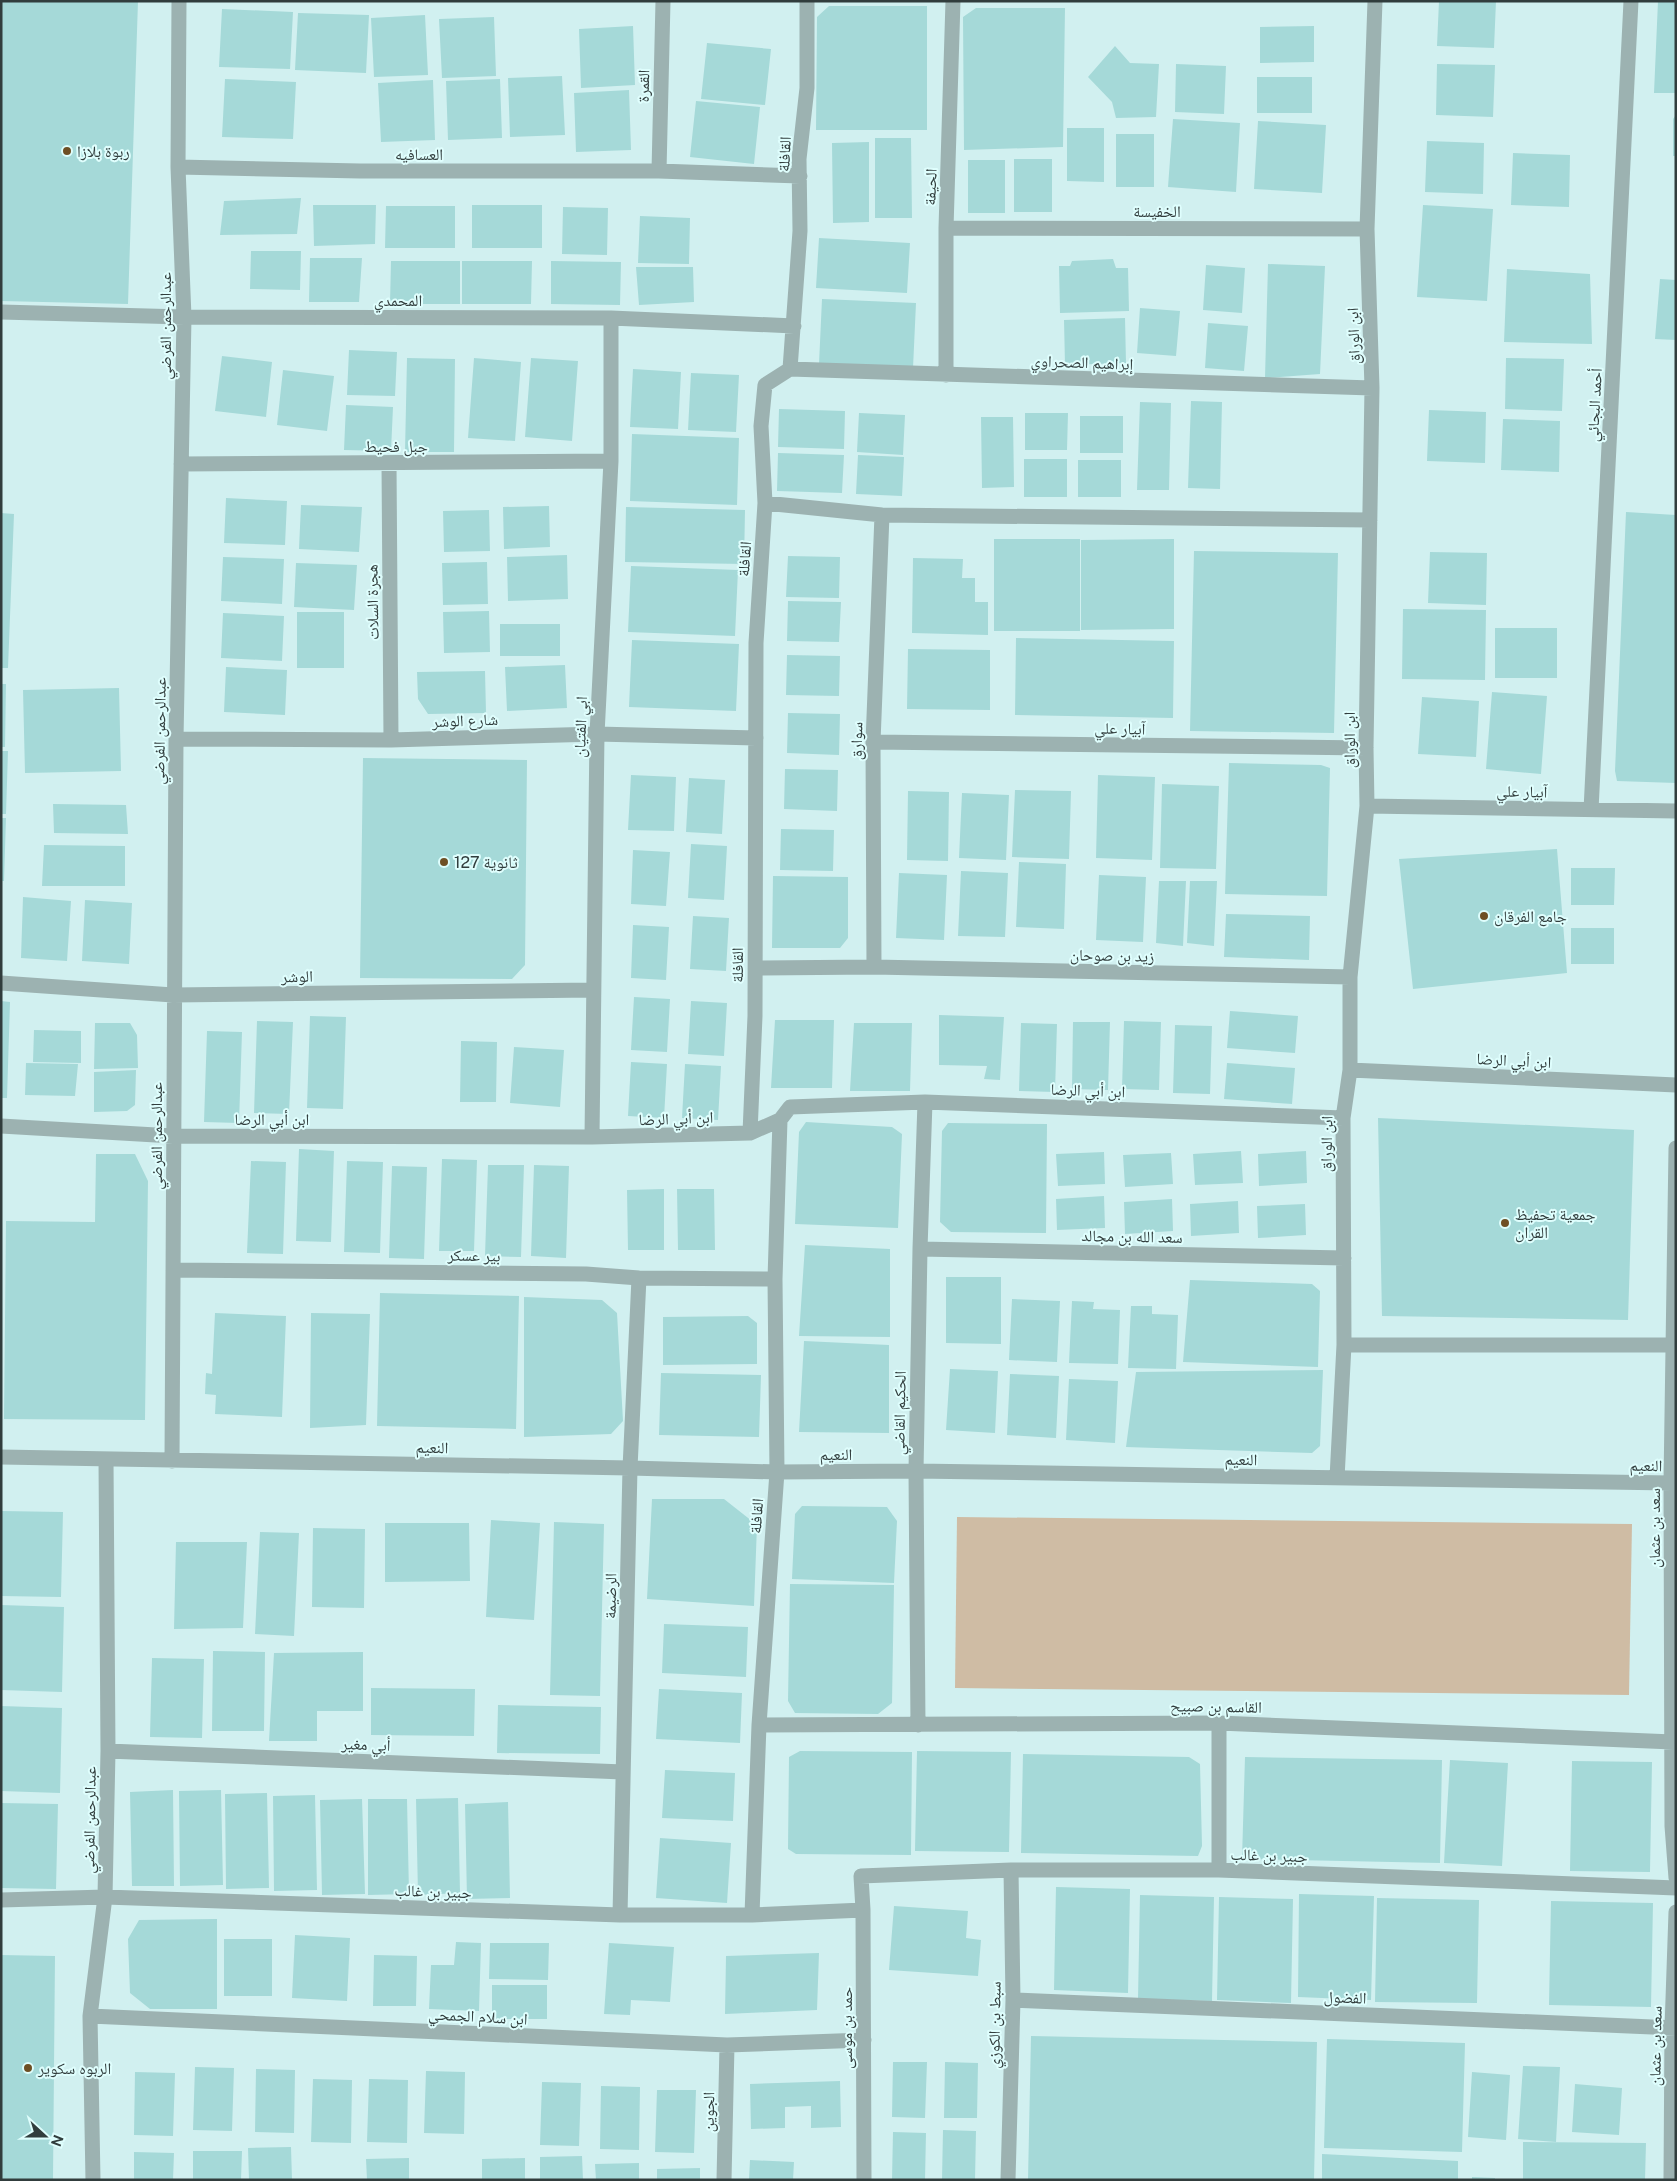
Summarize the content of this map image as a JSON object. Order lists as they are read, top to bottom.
{
  "streets": {
    "street": [
      "القمرة",
      "العسافيه",
      "القافلة",
      "الحيفة",
      "الخفيسة",
      "المحمدي",
      "عبدالرحمن الفرضي",
      "ابن الوراق",
      "إبراهيم الصحراوي",
      "أحمد البجائي",
      "جبل فحيط",
      "هجرة السلات",
      "شارع الوشر",
      "ابي الفتيان",
      "آبيار علي",
      "سوارق",
      "زيد بن صوحان",
      "الوشر",
      "ابن أبي الرضا",
      "سعد الله بن مجالد",
      "بير عسكر",
      "الحكيم القاضي",
      "النعيم",
      "سعد بن عثمان",
      "الرضيمة",
      "القاسم بن صبيح",
      "أبي مغير",
      "جبير بن غالب",
      "الفضول",
      "ابن سلام الجمحي",
      "سبط بن الكوزي",
      "حمد بن موسى",
      "الجوين"
    ]
  },
  "crossings": [
    ["القمرة", "العسافيه"],
    ["العسافيه", "القافلة"],
    ["العسافيه", "عبدالرحمن الفرضي"],
    ["القافلة", "المحمدي"],
    ["القافلة", "إبراهيم الصحراوي"],
    ["القافلة", "شارع الوشر"],
    ["القافلة", "زيد بن صوحان"],
    ["القافلة", "ابن أبي الرضا"],
    ["القافلة", "بير عسكر"],
    ["القافلة", "النعيم"],
    ["القافلة", "القاسم بن صبيح"],
    ["القافلة", "جبير بن غالب"],
    ["الحيفة", "الخفيسة"],
    ["الحيفة", "إبراهيم الصحراوي"],
    ["الخفيسة", "ابن الوراق"],
    ["المحمدي", "عبدالرحمن الفرضي"],
    ["المحمدي", "ابي الفتيان"],
    ["عبدالرحمن الفرضي", "جبل فحيط"],
    ["عبدالرحمن الفرضي", "شارع الوشر"],
    ["عبدالرحمن الفرضي", "الوشر"],
    ["عبدالرحمن الفرضي", "ابن أبي الرضا"],
    ["عبدالرحمن الفرضي", "بير عسكر"],
    ["عبدالرحمن الفرضي", "النعيم"],
    ["عبدالرحمن الفرضي", "أبي مغير"],
    ["عبدالرحمن الفرضي", "جبير بن غالب"],
    ["عبدالرحمن الفرضي", "ابن سلام الجمحي"],
    ["ابن الوراق", "إبراهيم الصحراوي"],
    ["ابن الوراق", "آبيار علي"],
    ["ابن الوراق", "زيد بن صوحان"],
    ["ابن الوراق", "ابن أبي الرضا"],
    ["ابن الوراق", "سعد الله بن مجالد"],
    ["ابن الوراق", "النعيم"],
    ["أحمد البجائي", "آبيار علي"],
    ["جبل فحيط", "هجرة السلات"],
    ["جبل فحيط", "ابي الفتيان"],
    ["هجرة السلات", "شارع الوشر"],
    ["شارع الوشر", "ابي الفتيان"],
    ["ابي الفتيان", "الوشر"],
    ["ابي الفتيان", "ابن أبي الرضا"],
    ["آبيار علي", "سوارق"],
    ["سوارق", "زيد بن صوحان"],
    ["ابن أبي الرضا", "الحكيم القاضي"],
    ["سعد الله بن مجالد", "الحكيم القاضي"],
    ["بير عسكر", "الرضيمة"],
    ["الحكيم القاضي", "النعيم"],
    ["الحكيم القاضي", "القاسم بن صبيح"],
    ["النعيم", "سعد بن عثمان"],
    ["النعيم", "الرضيمة"],
    ["سعد بن عثمان", "القاسم بن صبيح"],
    ["سعد بن عثمان", "الفضول"],
    ["الرضيمة", "أبي مغير"],
    ["الرضيمة", "جبير بن غالب"],
    ["جبير بن غالب", "سبط بن الكوزي"],
    ["جبير بن غالب", "حمد بن موسى"],
    ["الفضول", "سبط بن الكوزي"],
    ["ابن سلام الجمحي", "حمد بن موسى"],
    ["ابن سلام الجمحي", "الجوين"]
  ],
  "places": [
    "ربوة بلازا",
    "ثانوية 127",
    "جامع الفرقان",
    "جمعية تحفيظ القران",
    "الربوه سكوير"
  ],
  "north": "right"
}
